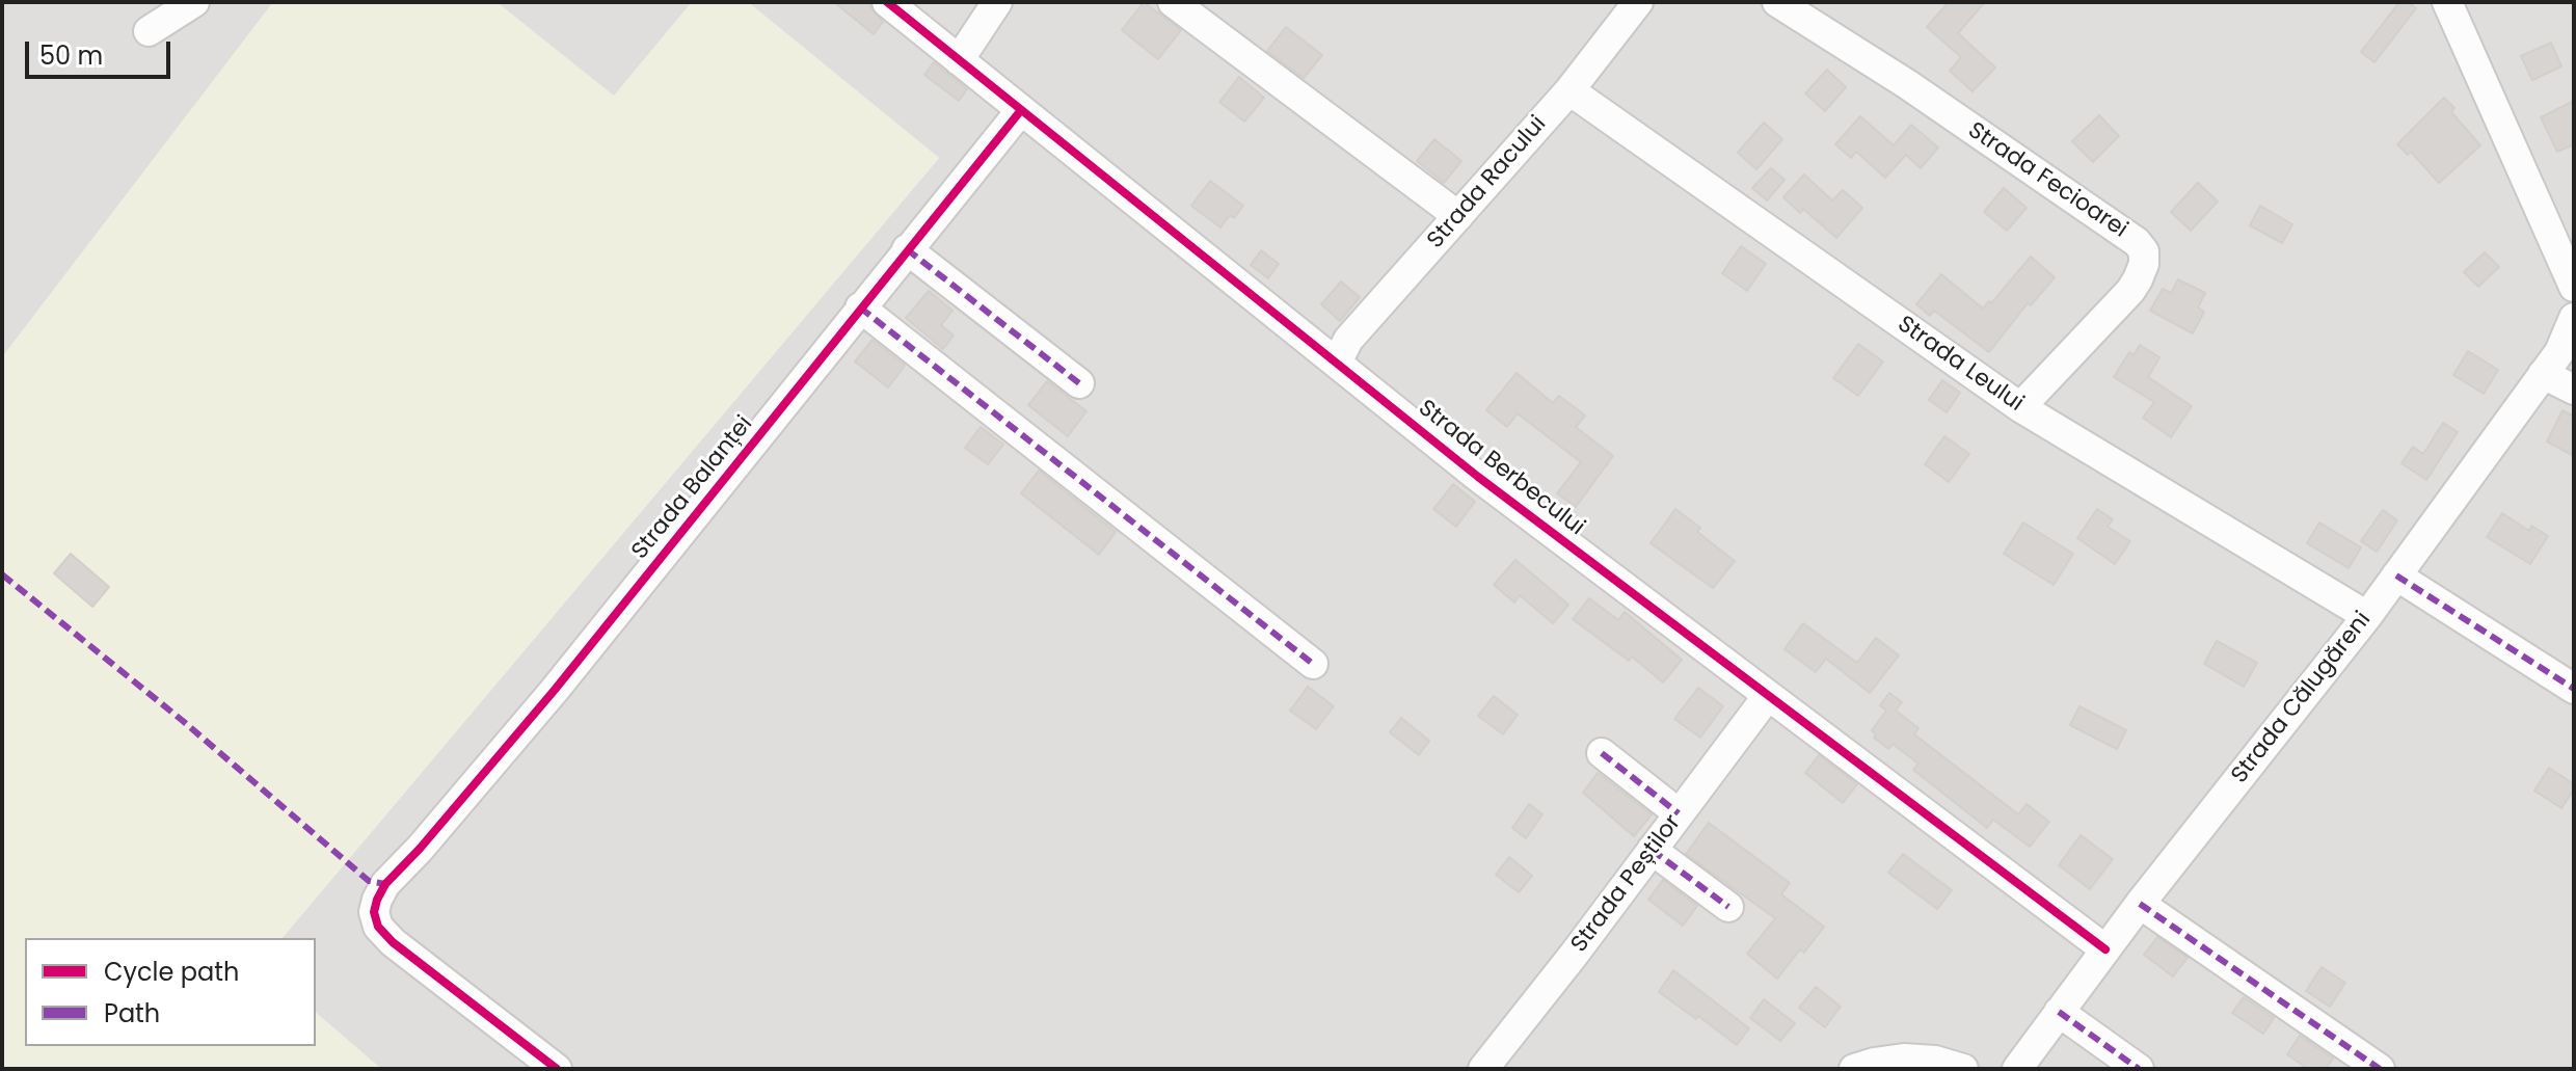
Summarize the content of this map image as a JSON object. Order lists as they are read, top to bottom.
{
  "streets": {
    "street": [
      "Strada Fecioarei",
      "Strada Racului",
      "Strada Leului",
      "Strada Berbecului",
      "Strada Balanței",
      "Strada Călugăreni",
      "Strada Peștilor"
    ]
  },
  "crossings": [
    ["Strada Fecioarei", "Strada Leului"],
    ["Strada Racului", "Strada Leului"],
    ["Strada Racului", "Strada Berbecului"],
    ["Strada Leului", "Strada Călugăreni"],
    ["Strada Berbecului", "Strada Balanței"],
    ["Strada Berbecului", "Strada Călugăreni"],
    ["Strada Berbecului", "Strada Peștilor"]
  ],
  "legend": ["Cycle path", "Path"],
  "scale_bar": "50 m"
}
